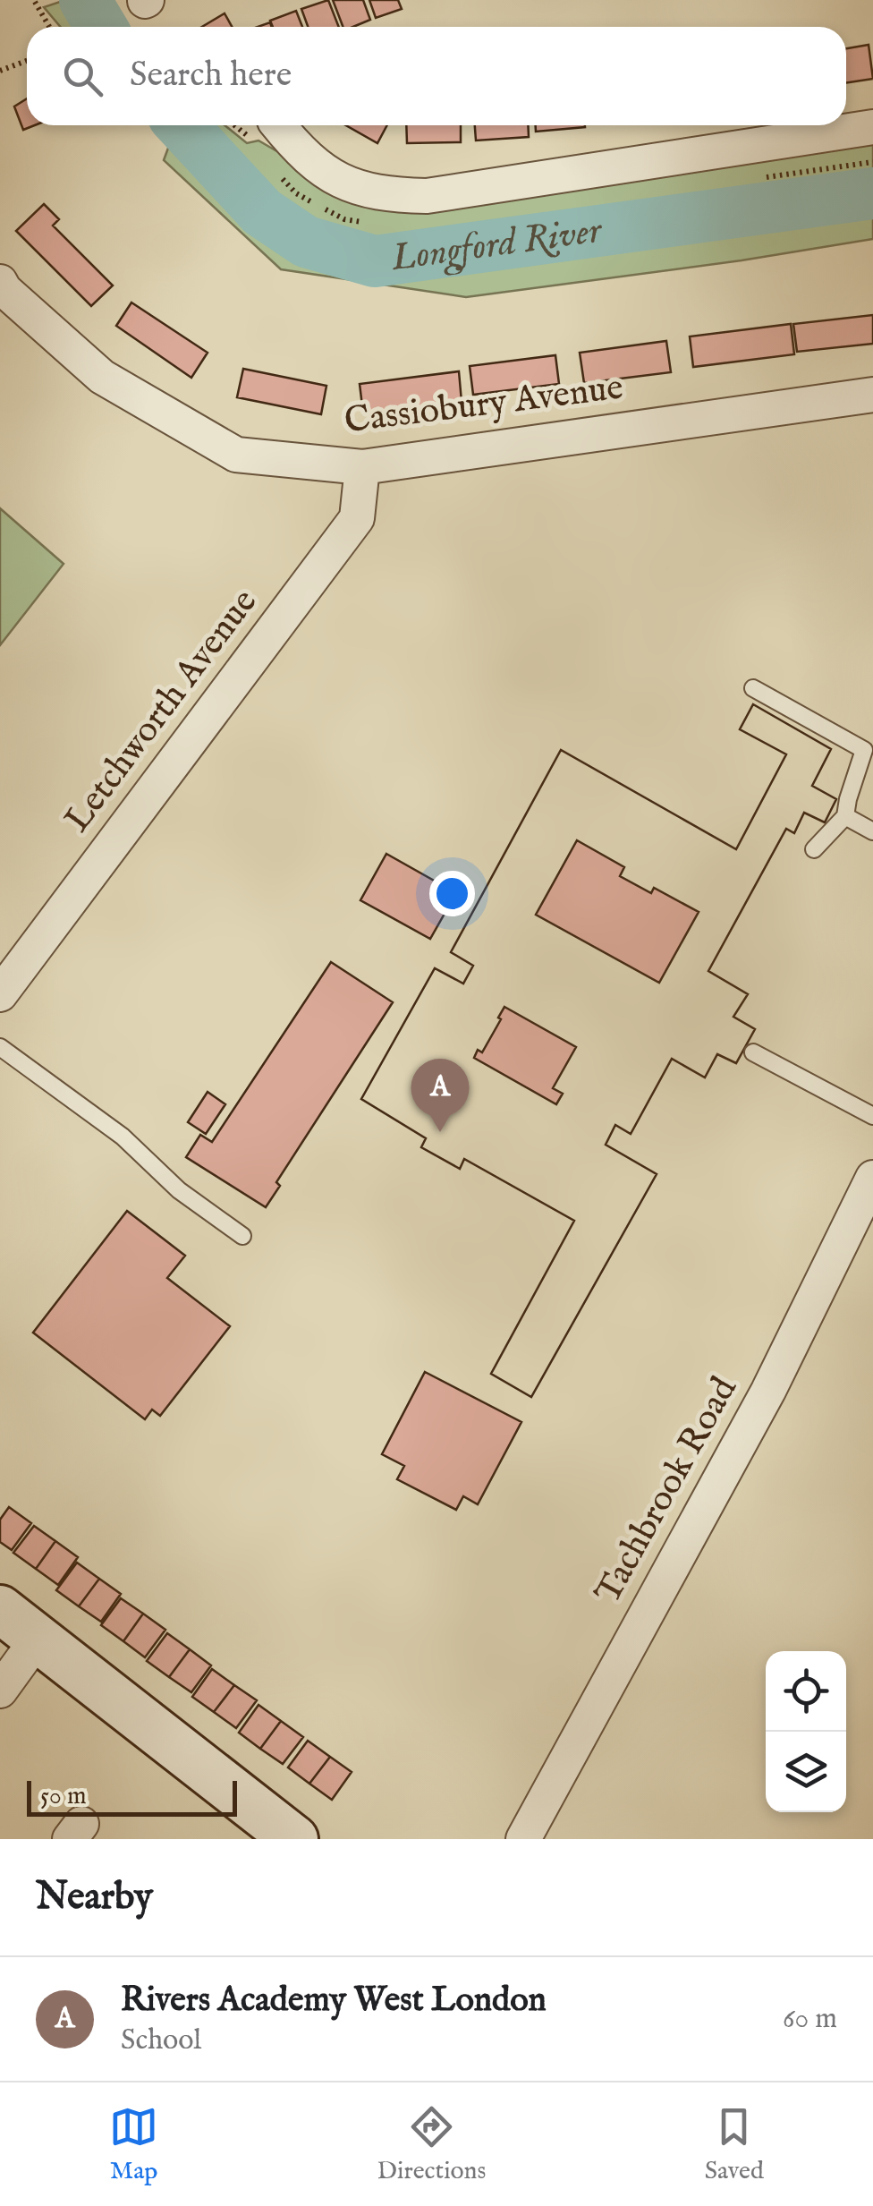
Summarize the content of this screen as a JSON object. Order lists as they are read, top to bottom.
{
  "streets": {
    "street": ["Cassiobury Avenue", "Letchworth Avenue", "Tachbrook Road"]
  },
  "crossings": [
    ["Cassiobury Avenue", "Letchworth Avenue"]
  ],
  "water": ["Longford River"],
  "scale_bar": "50 m",
  "page": {
    "search": "Search here",
    "pins": "A",
    "scale": "50 m",
    "heading": "Nearby",
    "list": [
      {
        "mark": "A",
        "name": "Rivers Academy West London",
        "note": "School",
        "value": "60 m"
      }
    ],
    "nav": ["Map", "Directions", "Saved"]
  }
}
